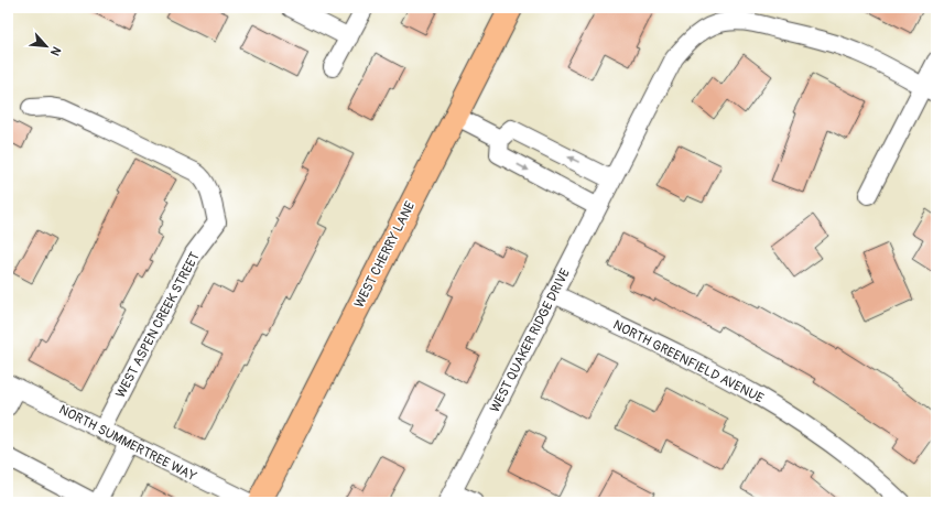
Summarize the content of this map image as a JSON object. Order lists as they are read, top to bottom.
{
  "streets": {
    "main road": ["WEST CHERRY LANE"],
    "street": [
      "WEST ASPEN CREEK STREET",
      "WEST QUAKER RIDGE DRIVE",
      "NORTH GREENFIELD AVENUE",
      "NORTH SUMMERTREE WAY"
    ]
  },
  "crossings": [
    ["WEST ASPEN CREEK STREET", "NORTH SUMMERTREE WAY"],
    ["WEST QUAKER RIDGE DRIVE", "NORTH GREENFIELD AVENUE"]
  ],
  "north": "bottom right"
}
